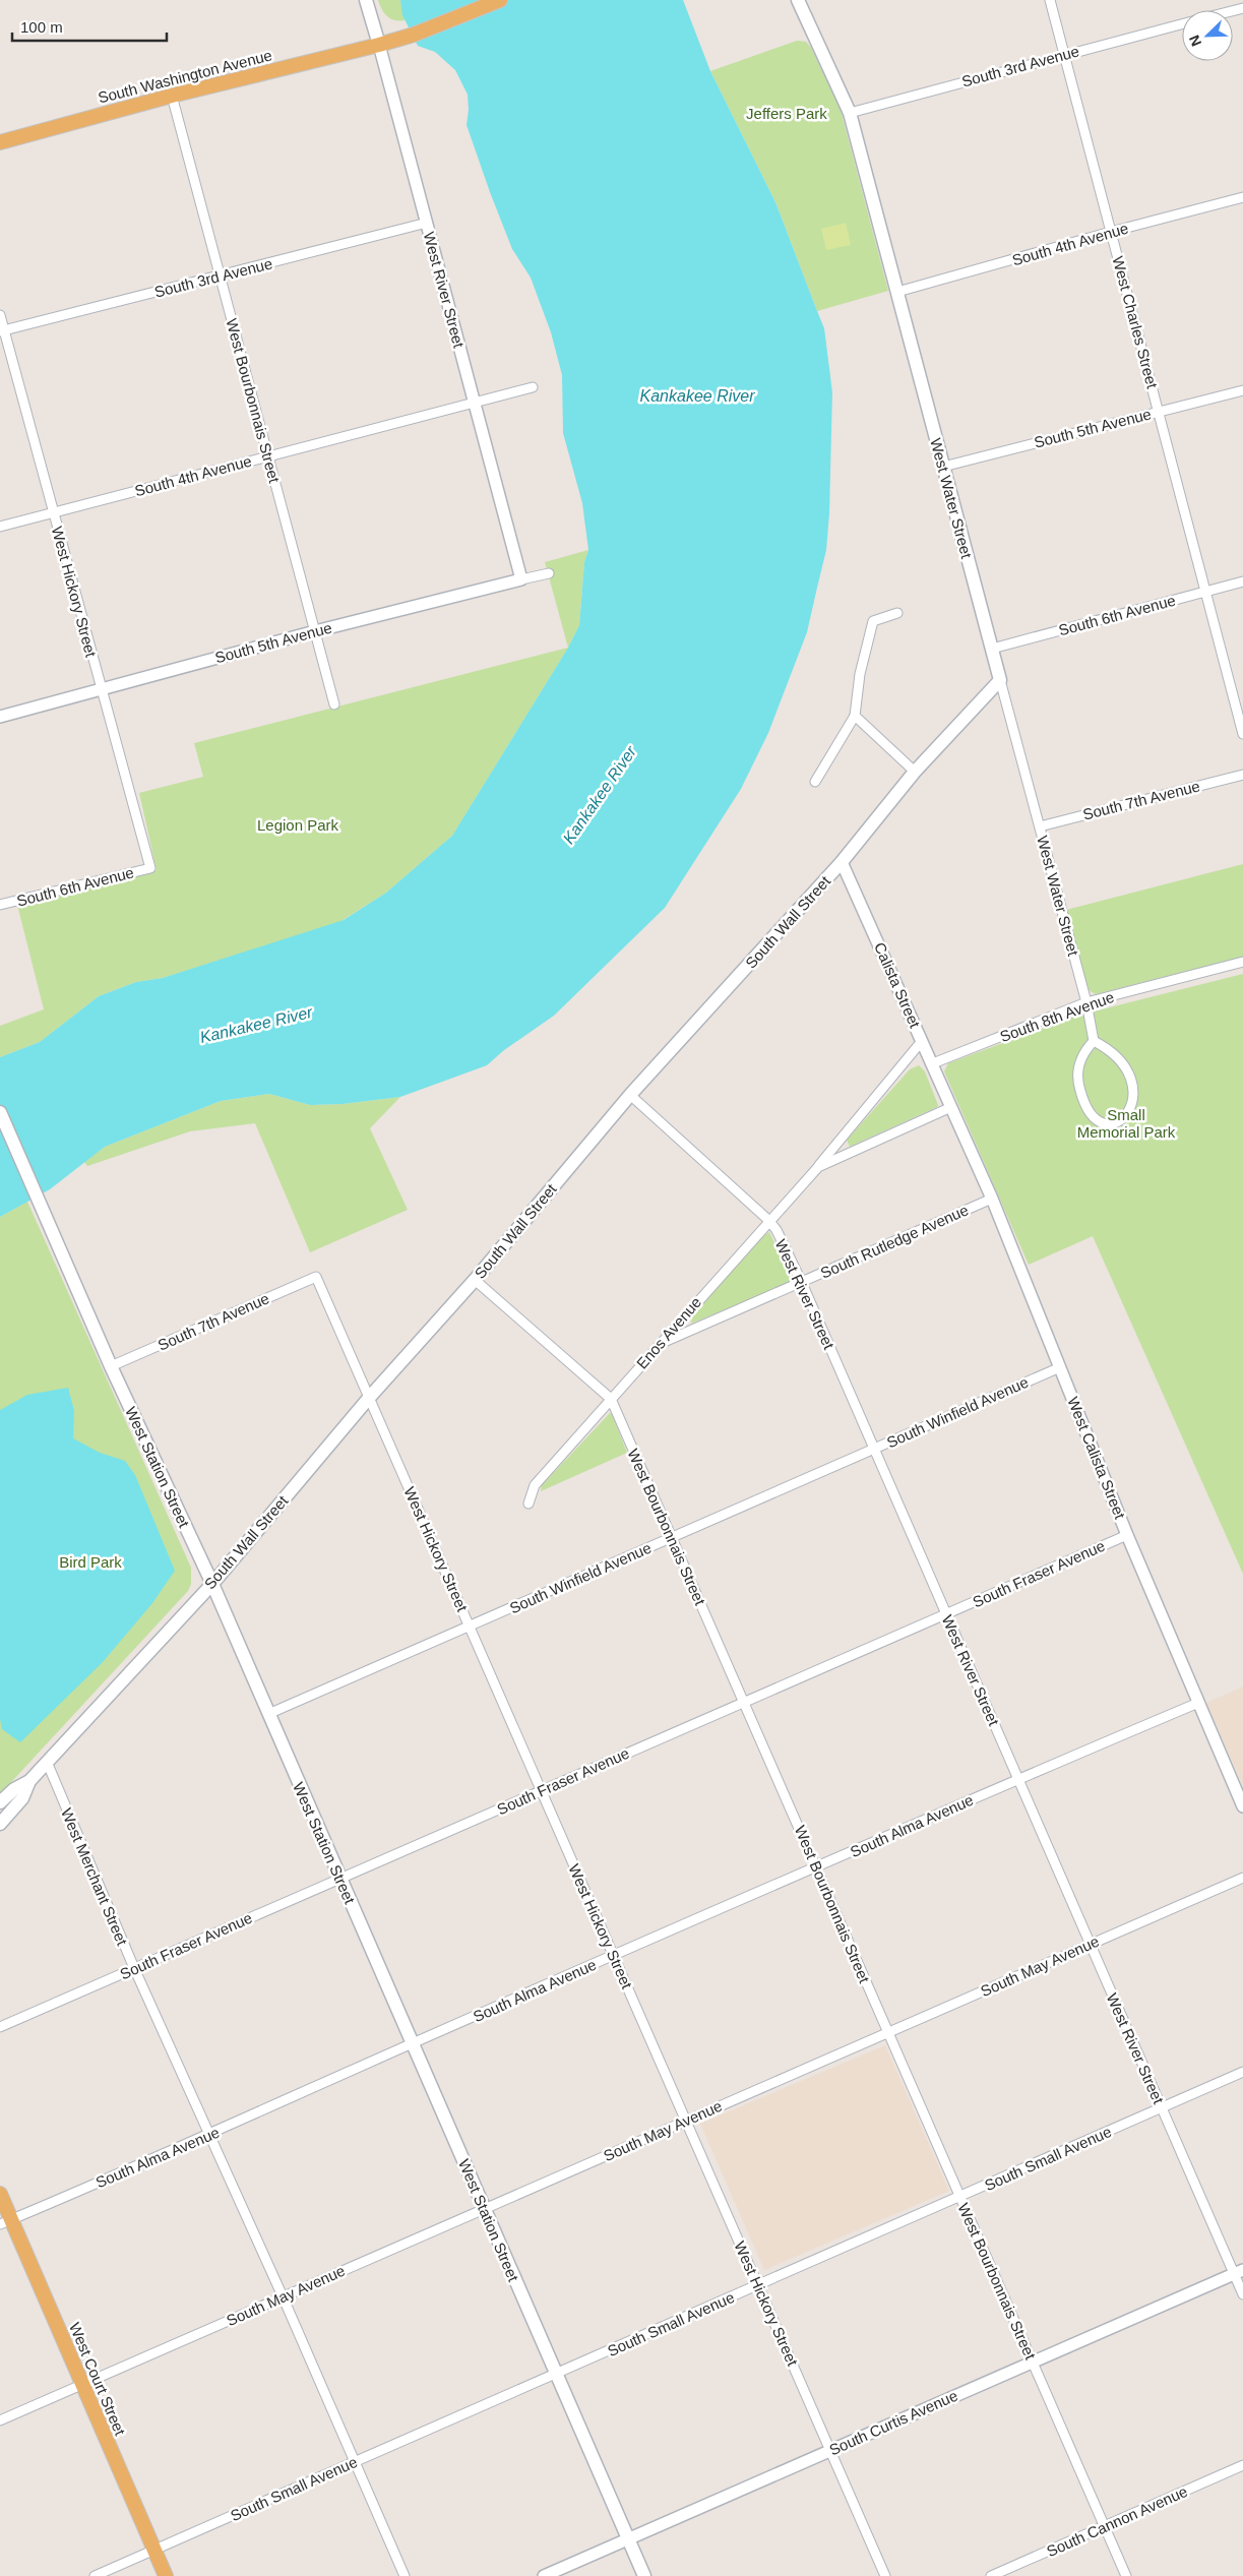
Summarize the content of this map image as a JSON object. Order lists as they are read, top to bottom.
{
  "streets": {
    "main road": [
      "South Washington Avenue",
      "West River Street",
      "West Water Street",
      "South Wall Street",
      "West Station Street",
      "West Court Street"
    ],
    "street": [
      "South 3rd Avenue",
      "South 4th Avenue",
      "West Charles Street",
      "West Bourbonnais Street",
      "South 5th Avenue",
      "West Hickory Street",
      "South 6th Avenue",
      "South 7th Avenue",
      "Calista Street",
      "South 8th Avenue",
      "South Rutledge Avenue",
      "Enos Avenue",
      "South Winfield Avenue",
      "West Calista Street",
      "South Fraser Avenue",
      "South Alma Avenue",
      "West Merchant Street",
      "South May Avenue",
      "South Small Avenue",
      "South Curtis Avenue",
      "South Cannon Avenue"
    ]
  },
  "crossings": [
    ["South 3rd Avenue", "West River Street"],
    ["South 3rd Avenue", "West Charles Street"],
    ["South 3rd Avenue", "West Bourbonnais Street"],
    ["South 3rd Avenue", "West Water Street"],
    ["South 3rd Avenue", "West Hickory Street"],
    ["South Washington Avenue", "West River Street"],
    ["South Washington Avenue", "West Bourbonnais Street"],
    ["South 4th Avenue", "West River Street"],
    ["South 4th Avenue", "West Charles Street"],
    ["South 4th Avenue", "West Bourbonnais Street"],
    ["South 4th Avenue", "West Water Street"],
    ["South 4th Avenue", "West Hickory Street"],
    ["West River Street", "South 5th Avenue"],
    ["West River Street", "South Wall Street"],
    ["West River Street", "South Rutledge Avenue"],
    ["West River Street", "Enos Avenue"],
    ["West River Street", "South Winfield Avenue"],
    ["West River Street", "South Fraser Avenue"],
    ["West River Street", "South Alma Avenue"],
    ["West River Street", "South May Avenue"],
    ["West River Street", "South Small Avenue"],
    ["West River Street", "South Curtis Avenue"],
    ["West Charles Street", "South 5th Avenue"],
    ["West Charles Street", "South 6th Avenue"],
    ["West Bourbonnais Street", "South 5th Avenue"],
    ["West Bourbonnais Street", "South Wall Street"],
    ["West Bourbonnais Street", "Enos Avenue"],
    ["West Bourbonnais Street", "South Winfield Avenue"],
    ["West Bourbonnais Street", "South Fraser Avenue"],
    ["West Bourbonnais Street", "South Alma Avenue"],
    ["West Bourbonnais Street", "South May Avenue"],
    ["West Bourbonnais Street", "South Small Avenue"],
    ["West Bourbonnais Street", "South Curtis Avenue"],
    ["West Bourbonnais Street", "South Cannon Avenue"],
    ["South 5th Avenue", "West Water Street"],
    ["South 5th Avenue", "West Hickory Street"],
    ["West Water Street", "South 6th Avenue"],
    ["West Water Street", "South 7th Avenue"],
    ["West Water Street", "South Wall Street"],
    ["West Water Street", "South 8th Avenue"],
    ["West Hickory Street", "South 6th Avenue"],
    ["West Hickory Street", "South 7th Avenue"],
    ["West Hickory Street", "South Wall Street"],
    ["West Hickory Street", "South Winfield Avenue"],
    ["West Hickory Street", "South Fraser Avenue"],
    ["West Hickory Street", "South Alma Avenue"],
    ["West Hickory Street", "South May Avenue"],
    ["West Hickory Street", "South Small Avenue"],
    ["West Hickory Street", "South Curtis Avenue"],
    ["South 7th Avenue", "West Station Street"],
    ["South Wall Street", "Calista Street"],
    ["South Wall Street", "West Station Street"],
    ["South Wall Street", "West Merchant Street"],
    ["Calista Street", "South 8th Avenue"],
    ["Calista Street", "Enos Avenue"],
    ["Calista Street", "West Calista Street"],
    ["South Rutledge Avenue", "Enos Avenue"],
    ["South Rutledge Avenue", "West Calista Street"],
    ["Enos Avenue", "West Calista Street"],
    ["South Winfield Avenue", "West Calista Street"],
    ["South Winfield Avenue", "West Station Street"],
    ["West Calista Street", "South Fraser Avenue"],
    ["West Calista Street", "South Alma Avenue"],
    ["West Station Street", "South Fraser Avenue"],
    ["West Station Street", "South Alma Avenue"],
    ["West Station Street", "South May Avenue"],
    ["West Station Street", "South Small Avenue"],
    ["West Station Street", "South Curtis Avenue"],
    ["South Fraser Avenue", "West Merchant Street"],
    ["South Alma Avenue", "West Merchant Street"],
    ["South Alma Avenue", "West Court Street"],
    ["West Merchant Street", "South May Avenue"],
    ["West Merchant Street", "South Small Avenue"],
    ["South May Avenue", "West Court Street"],
    ["South Small Avenue", "West Court Street"]
  ],
  "water": ["Kankakee River"],
  "parks": [
    "Jeffers Park",
    "Legion Park",
    "Small Memorial Park",
    "Bird Park"
  ],
  "scale_bar": "100 m",
  "north": "bottom left"
}
